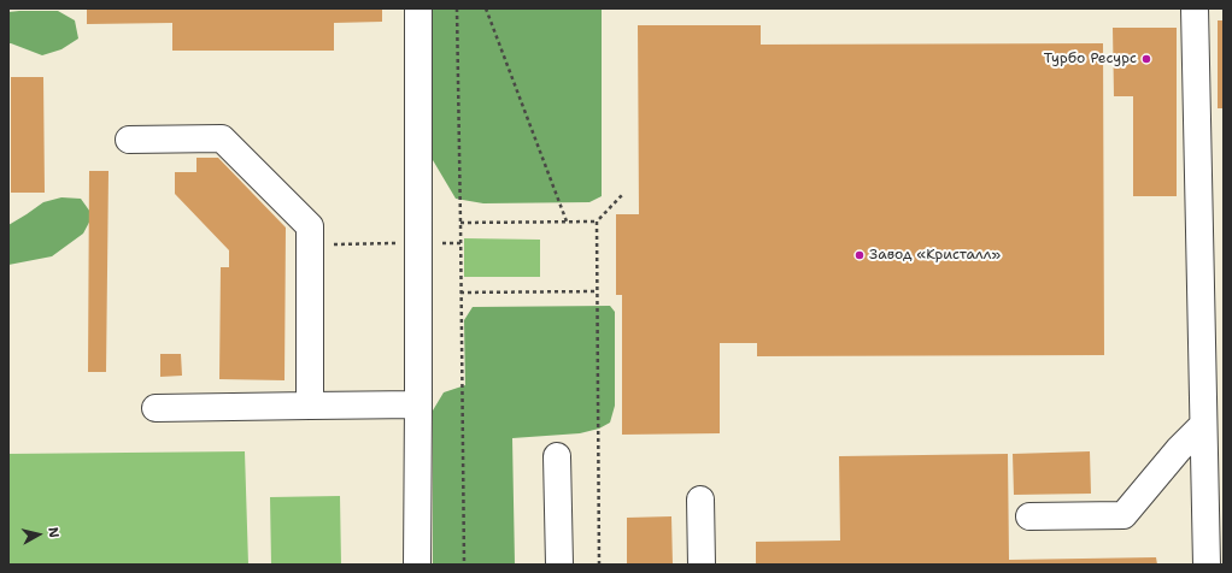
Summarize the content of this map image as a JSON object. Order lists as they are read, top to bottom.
{
  "places": ["Турбо Ресурс", "Завод «Кристалл»"],
  "north": "right"
}
